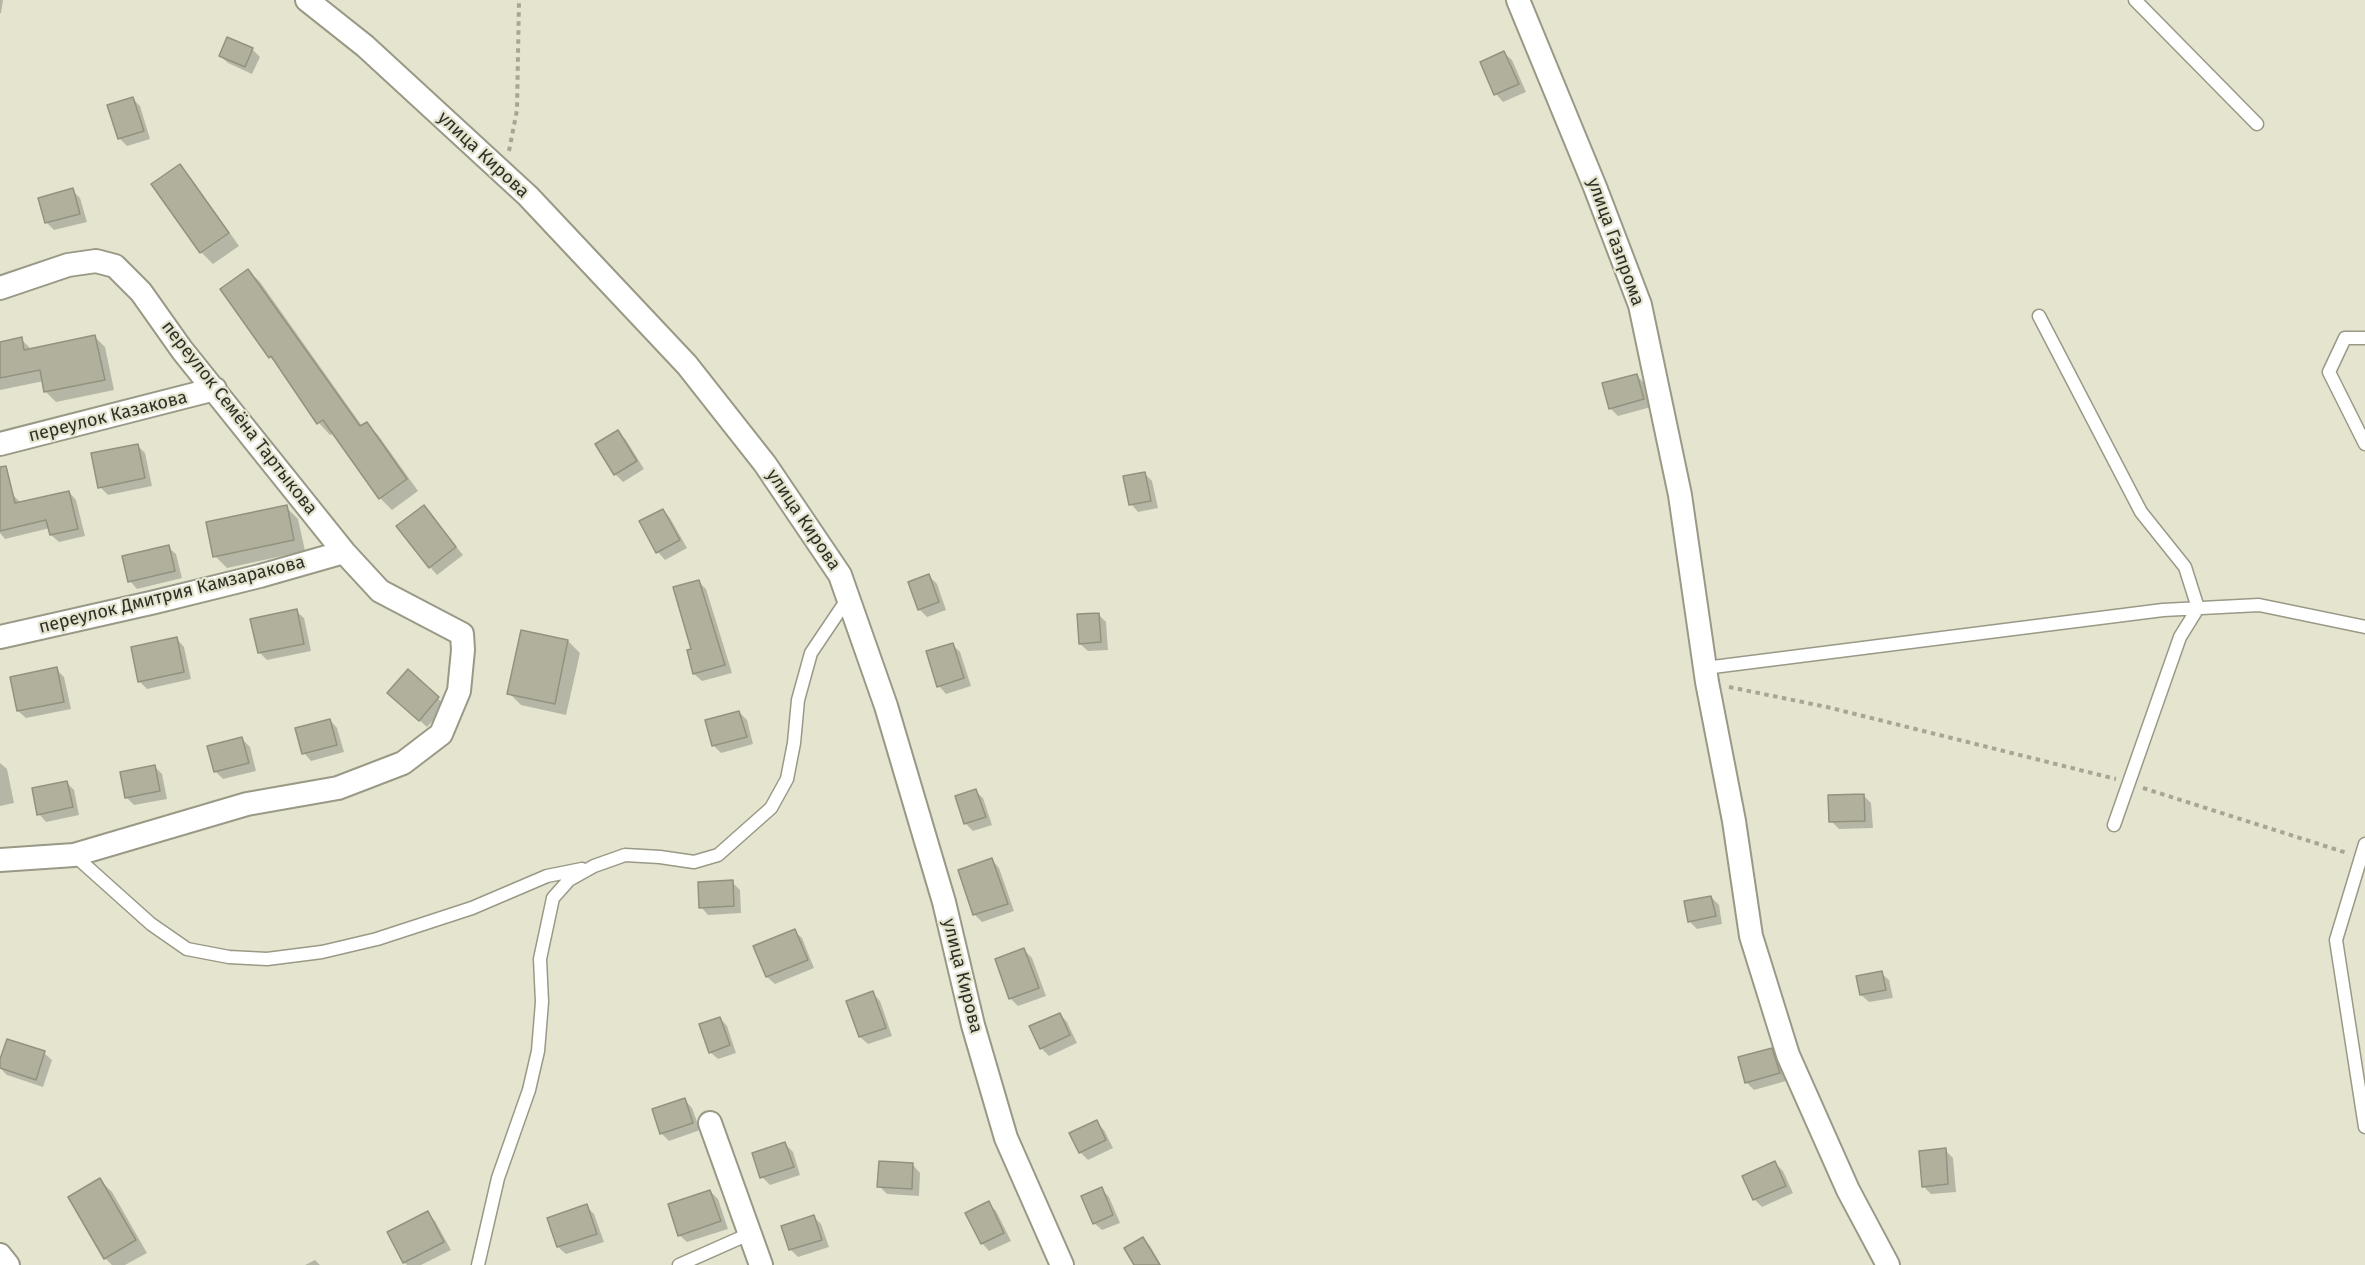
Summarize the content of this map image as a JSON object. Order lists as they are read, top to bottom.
{
  "streets": {
    "street": [
      "улица Кирова",
      "улица Газпрома",
      "переулок Казакова",
      "переулок Семёна Тартыкова",
      "переулок Дмитрия Камзаракова"
    ]
  },
  "crossings": [
    ["переулок Казакова", "переулок Семёна Тартыкова"],
    ["переулок Семёна Тартыкова", "переулок Дмитрия Камзаракова"]
  ]
}
